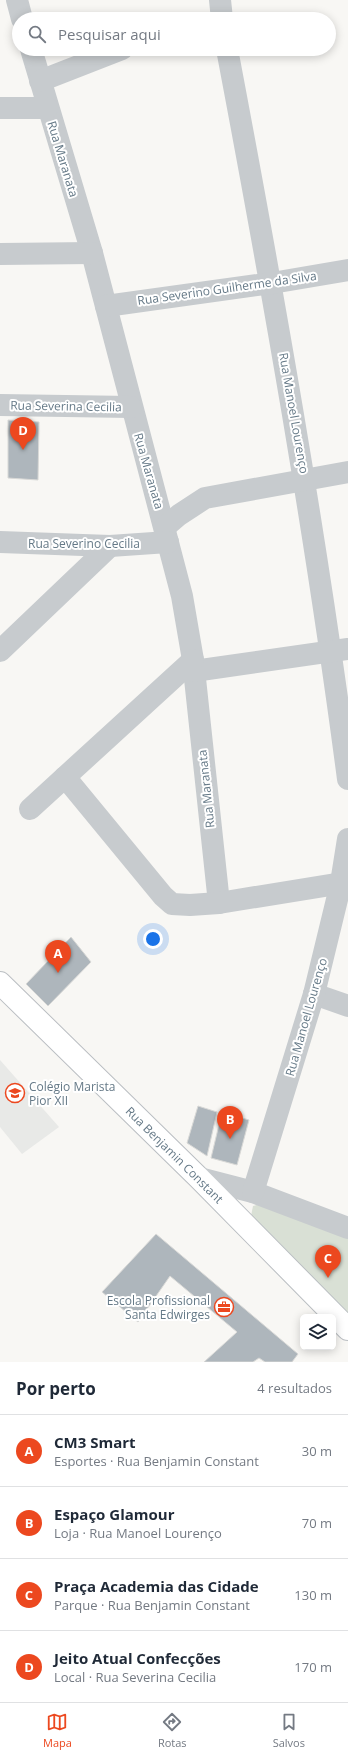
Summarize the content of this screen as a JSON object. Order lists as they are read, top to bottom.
{
  "streets": {
    "main road": ["Rua Benjamin Constant"],
    "street": [
      "Rua Maranata",
      "Rua Severino Guilherme da Silva",
      "Rua Severina Cecilia",
      "Rua Manoel Lourenço",
      "Rua Severino Cecilia"
    ]
  },
  "crossings": [
    ["Rua Maranata", "Rua Severino Guilherme da Silva"],
    ["Rua Maranata", "Rua Severina Cecilia"],
    ["Rua Maranata", "Rua Severino Cecilia"],
    ["Rua Severino Guilherme da Silva", "Rua Manoel Lourenço"]
  ],
  "places": {
    "school or university": ["Colégio Marista Pior XII"],
    "office": ["Escola Profissional Santa Edwirges"]
  },
  "page": {
    "search": "Pesquisar aqui",
    "pins": [
      "D",
      "A",
      "B",
      "C"
    ],
    "heading": ["Por perto", "4 resultados"],
    "list": [
      {
        "mark": "A",
        "name": "CM3 Smart",
        "note": "Esportes · Rua Benjamin Constant",
        "value": "30 m"
      },
      {
        "mark": "B",
        "name": "Espaço Glamour",
        "note": "Loja · Rua Manoel Lourenço",
        "value": "70 m"
      },
      {
        "mark": "C",
        "name": "Praça Academia das Cidade",
        "note": "Parque · Rua Benjamin Constant",
        "value": "130 m"
      },
      {
        "mark": "D",
        "name": "Jeito Atual Confecções",
        "note": "Local · Rua Severina Cecilia",
        "value": "170 m"
      }
    ],
    "nav": ["Mapa", "Rotas", "Salvos"]
  }
}
